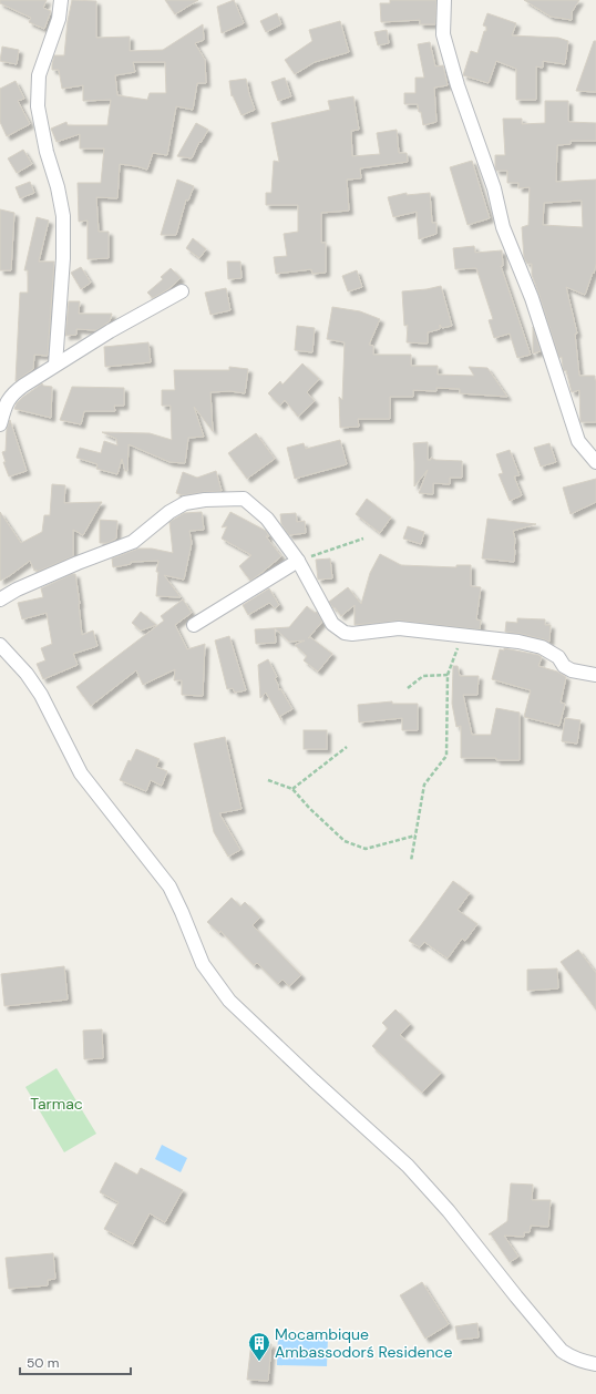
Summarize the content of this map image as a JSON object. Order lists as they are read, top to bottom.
{
  "parks": ["Tarmac"],
  "places": {
    "building": ["Mocambique Ambassodorś Residence"]
  },
  "scale_bar": "50 m"
}
